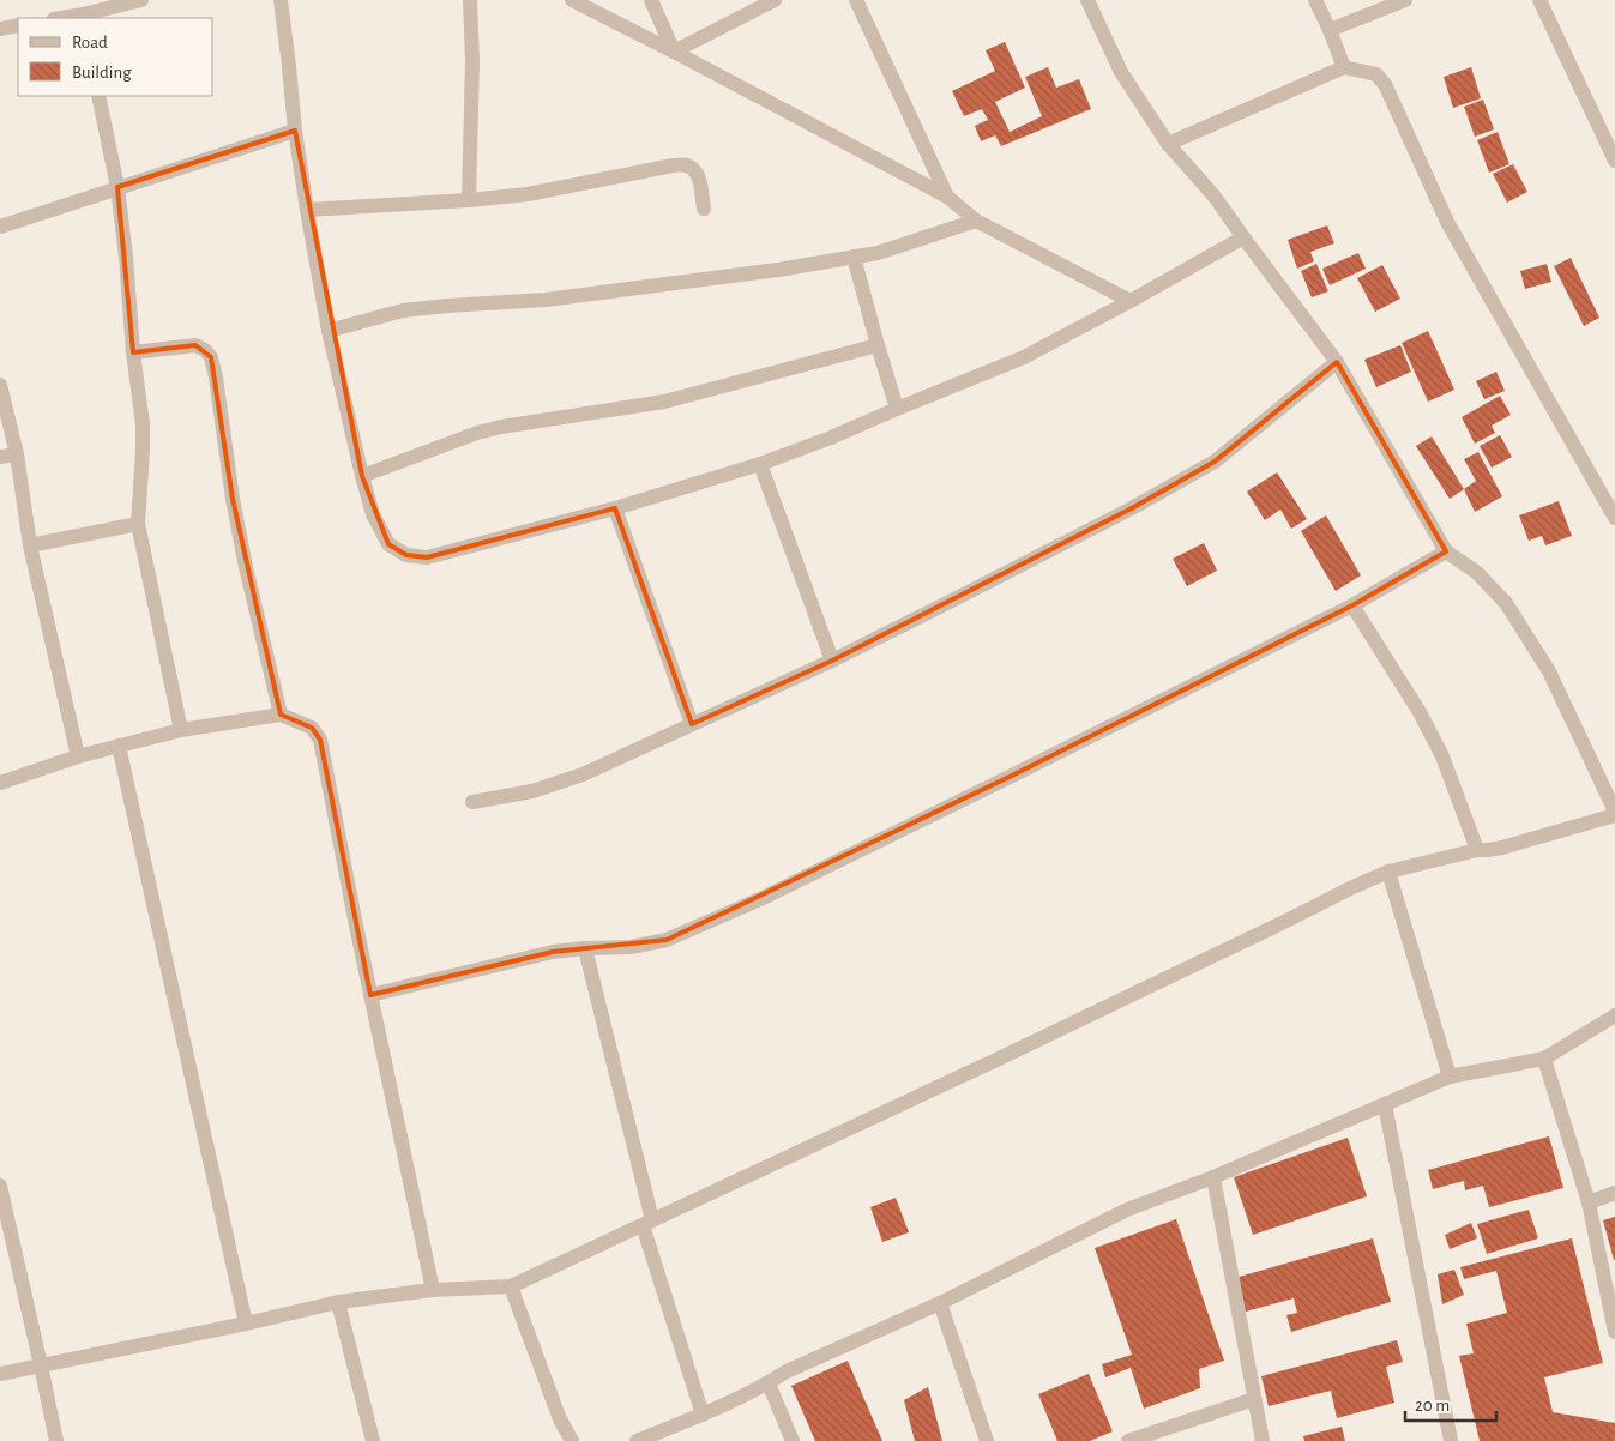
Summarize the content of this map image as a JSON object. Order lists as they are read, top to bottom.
{
  "legend": ["Road", "Building"],
  "scale_bar": "20 m"
}
